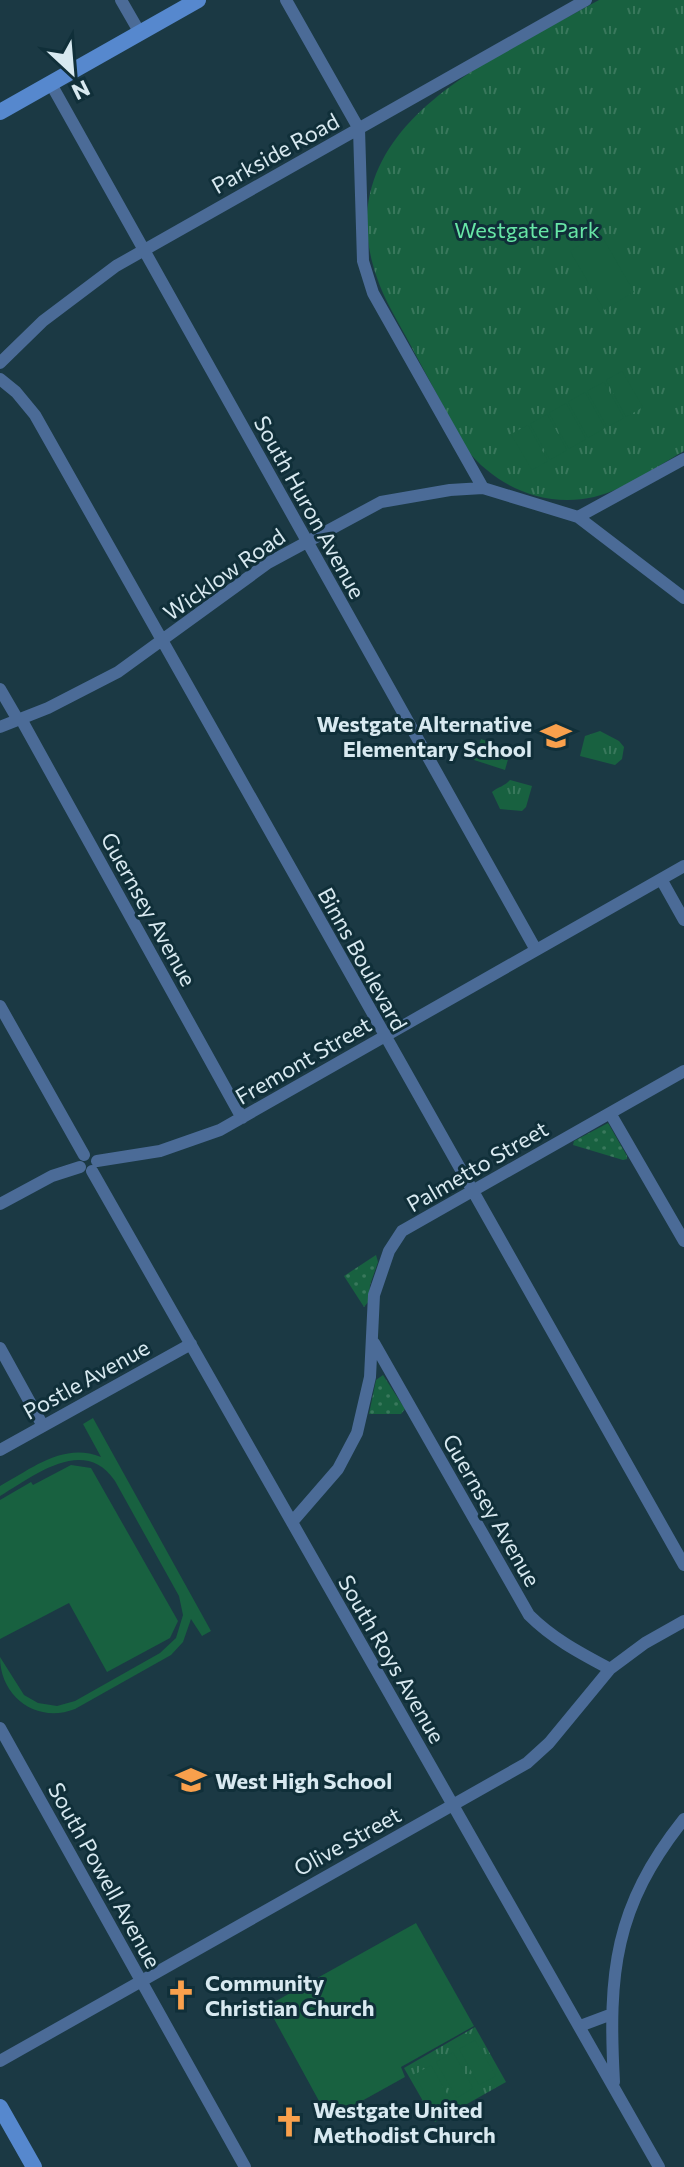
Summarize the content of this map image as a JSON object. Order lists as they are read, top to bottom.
{
  "streets": {
    "street": [
      "Parkside Road",
      "South Huron Avenue",
      "Wicklow Road",
      "Guernsey Avenue",
      "Binns Boulevard",
      "Fremont Street",
      "Palmetto Street",
      "Postle Avenue",
      "South Roys Avenue",
      "Olive Street",
      "South Powell Avenue"
    ]
  },
  "crossings": [
    ["Parkside Road", "South Huron Avenue"],
    ["South Huron Avenue", "Wicklow Road"],
    ["South Huron Avenue", "Fremont Street"],
    ["Wicklow Road", "Guernsey Avenue"],
    ["Wicklow Road", "Binns Boulevard"],
    ["Guernsey Avenue", "Fremont Street"],
    ["Guernsey Avenue", "Palmetto Street"],
    ["Guernsey Avenue", "Olive Street"],
    ["Binns Boulevard", "Fremont Street"],
    ["Binns Boulevard", "Palmetto Street"],
    ["Fremont Street", "South Roys Avenue"],
    ["Palmetto Street", "South Roys Avenue"],
    ["Postle Avenue", "South Roys Avenue"],
    ["South Roys Avenue", "Olive Street"],
    ["Olive Street", "South Powell Avenue"]
  ],
  "parks": ["Westgate Park"],
  "places": {
    "school or university": ["Westgate Alternative Elementary School", "West High School"],
    "church": ["Community Christian Church", "Westgate United Methodist Church"]
  },
  "north": "bottom right"
}
